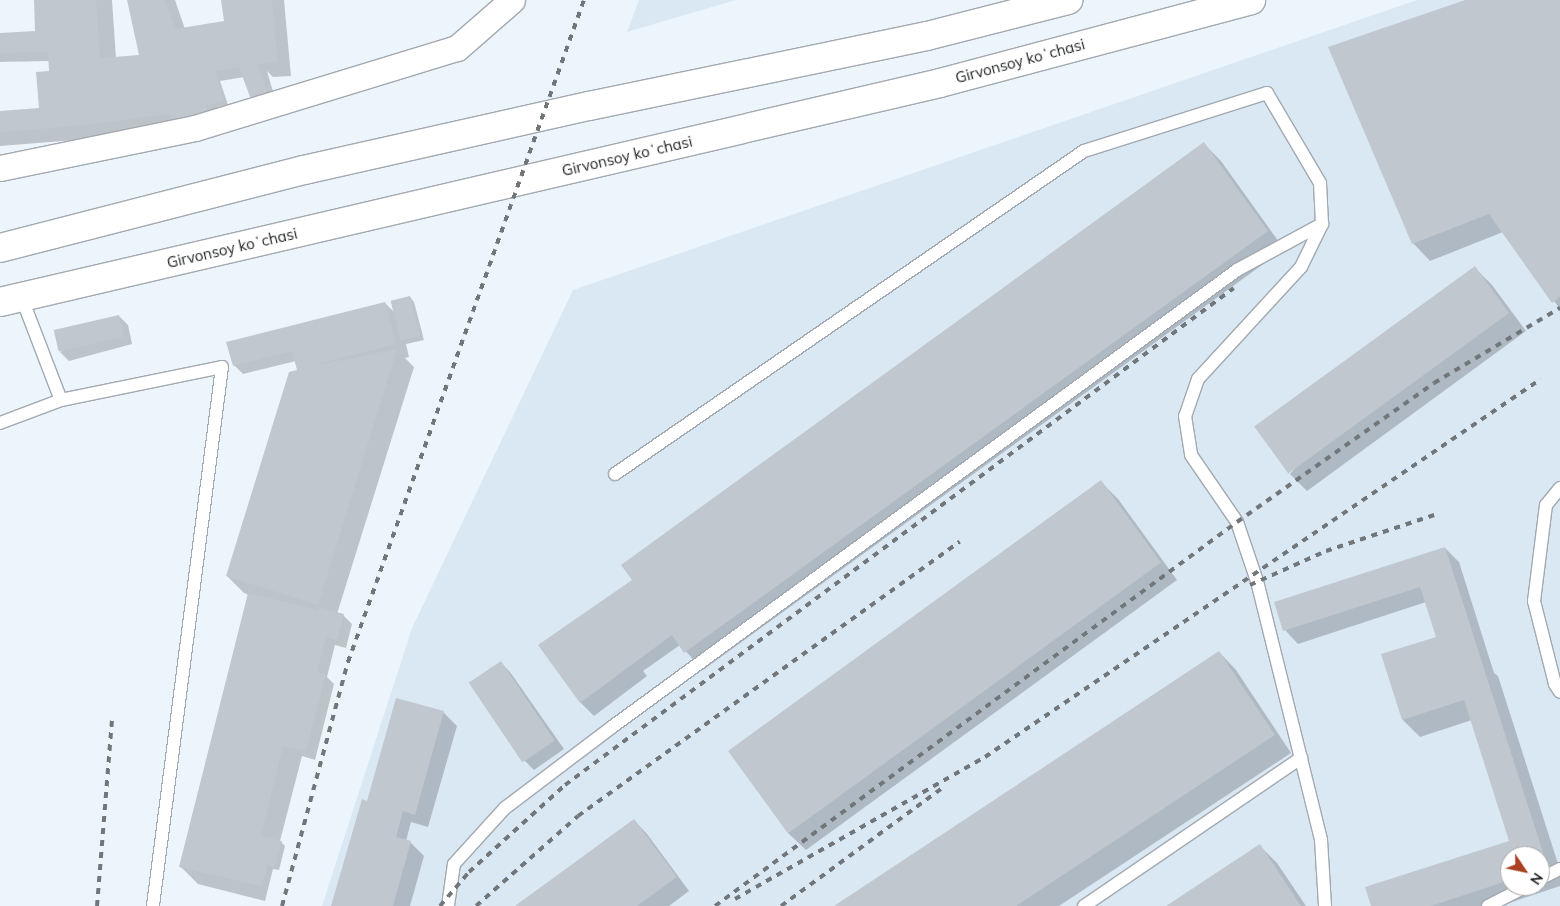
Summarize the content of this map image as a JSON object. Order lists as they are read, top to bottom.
{
  "streets": {
    "main road": ["Girvonsoy koʻchasi"]
  },
  "north": "bottom right"
}
